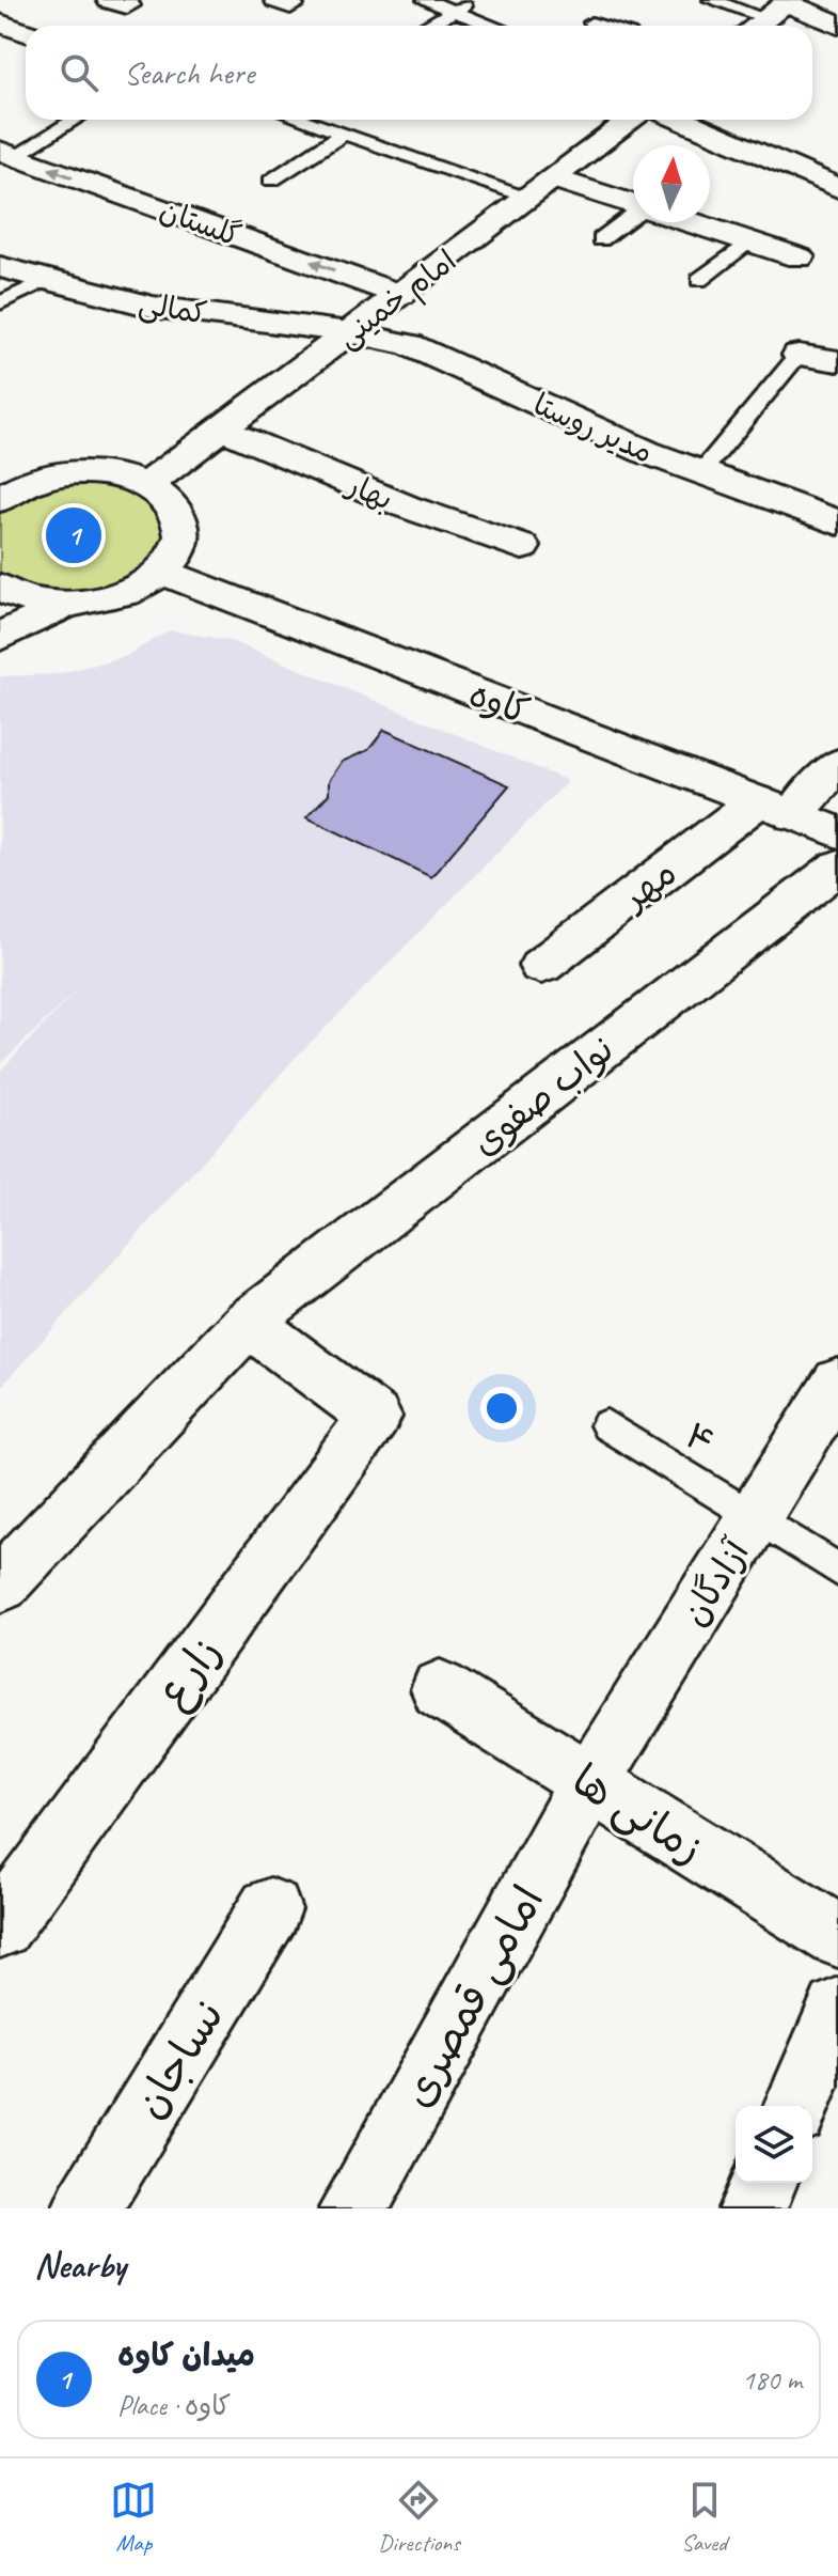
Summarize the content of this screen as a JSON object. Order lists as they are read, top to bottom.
{
  "streets": {
    "street": [
      "گلستان",
      "امام خمینی",
      "کمالی",
      "مدیر روستا",
      "بهار",
      "کاوه",
      "مهر",
      "نواب صفوی",
      "آزادگان",
      "زارع",
      "زمانی ها",
      "امامی قمصری",
      "نساجان"
    ],
    "lane": ["۴"]
  },
  "crossings": [
    ["گلستان", "امام خمینی"],
    ["امام خمینی", "کمالی"],
    ["امام خمینی", "مدیر روستا"],
    ["امام خمینی", "بهار"],
    ["کمالی", "مدیر روستا"],
    ["کاوه", "مهر"],
    ["نواب صفوی", "زارع"],
    ["۴", "آزادگان"],
    ["آزادگان", "زمانی ها"],
    ["آزادگان", "امامی قمصری"],
    ["زمانی ها", "امامی قمصری"]
  ],
  "one_way": ["گلستان"],
  "north": "top",
  "page": {
    "search": "Search here",
    "pins": "1",
    "heading": "Nearby",
    "list": [
      {
        "mark": "1",
        "name": "میدان کاوه",
        "note": "Place · کاوه",
        "value": "180 m"
      }
    ],
    "nav": ["Map", "Directions", "Saved"]
  }
}
